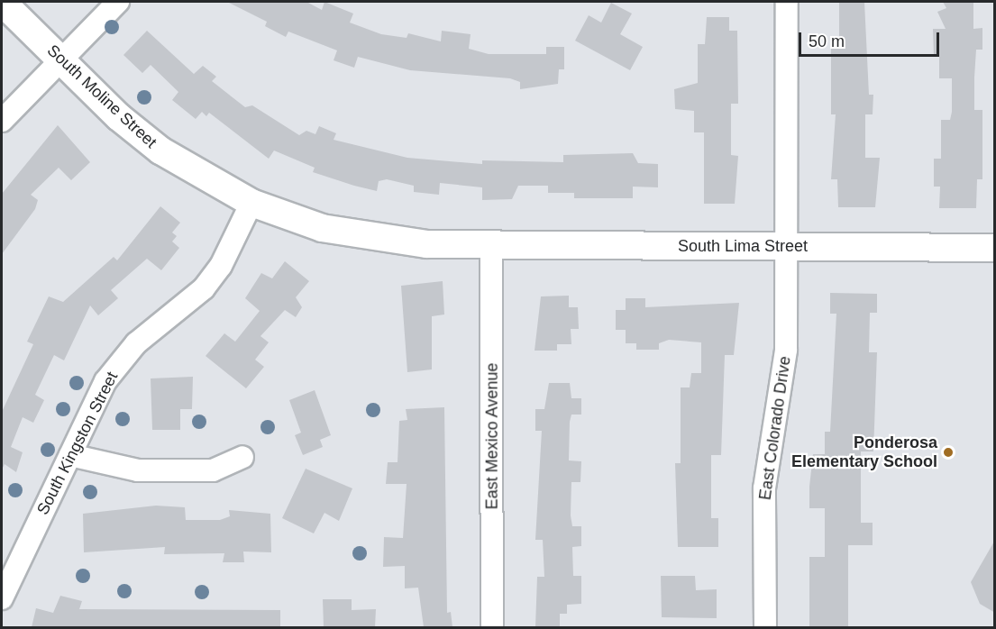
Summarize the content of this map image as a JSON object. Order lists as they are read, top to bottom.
{
  "streets": {
    "street": [
      "South Moline Street",
      "South Lima Street",
      "East Colorado Drive",
      "East Mexico Avenue",
      "South Kingston Street"
    ]
  },
  "crossings": [
    ["South Moline Street", "South Lima Street"],
    ["South Moline Street", "East Mexico Avenue"],
    ["South Moline Street", "South Kingston Street"],
    ["South Lima Street", "East Colorado Drive"],
    ["South Lima Street", "East Mexico Avenue"]
  ],
  "places": ["Ponderosa Elementary School"],
  "scale_bar": "50 m"
}
